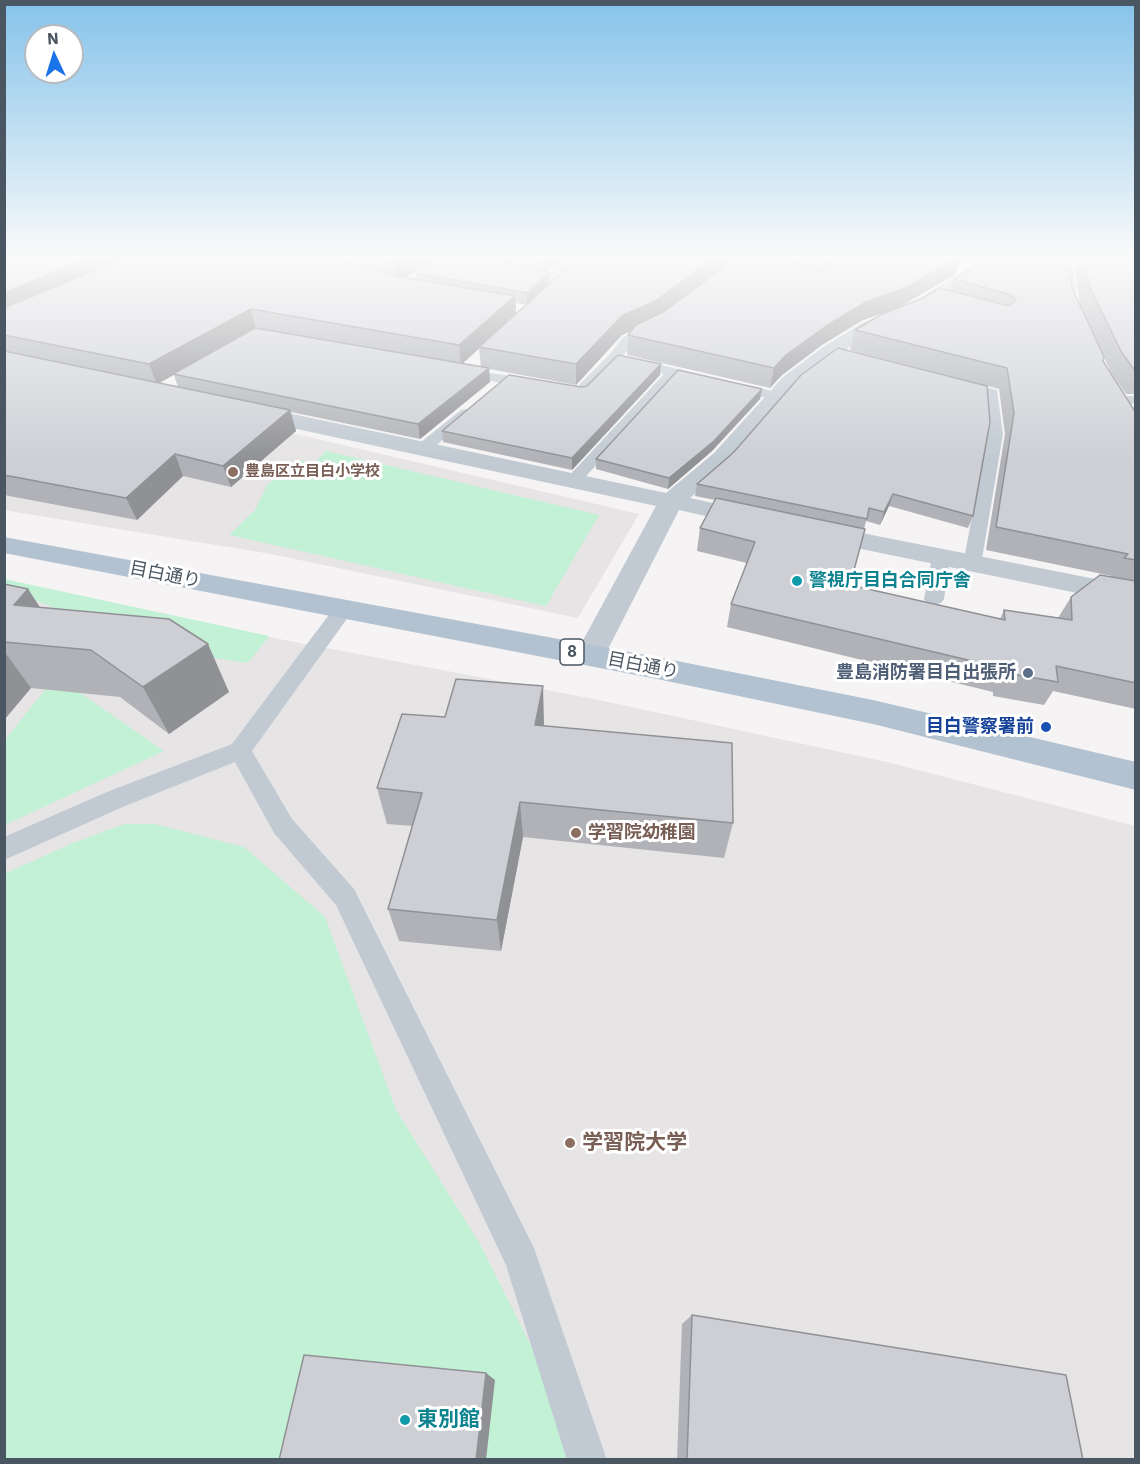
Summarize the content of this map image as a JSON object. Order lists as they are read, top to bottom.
{
  "streets": {
    "main road": ["目白通り", "8"]
  },
  "places": [
    "豊島区立目白小学校",
    "警視庁目白合同庁舎",
    "豊島消防署目白出張所",
    "目白警察署前",
    "学習院幼稚園",
    "学習院大学",
    "東別館"
  ],
  "north": "top"
}
